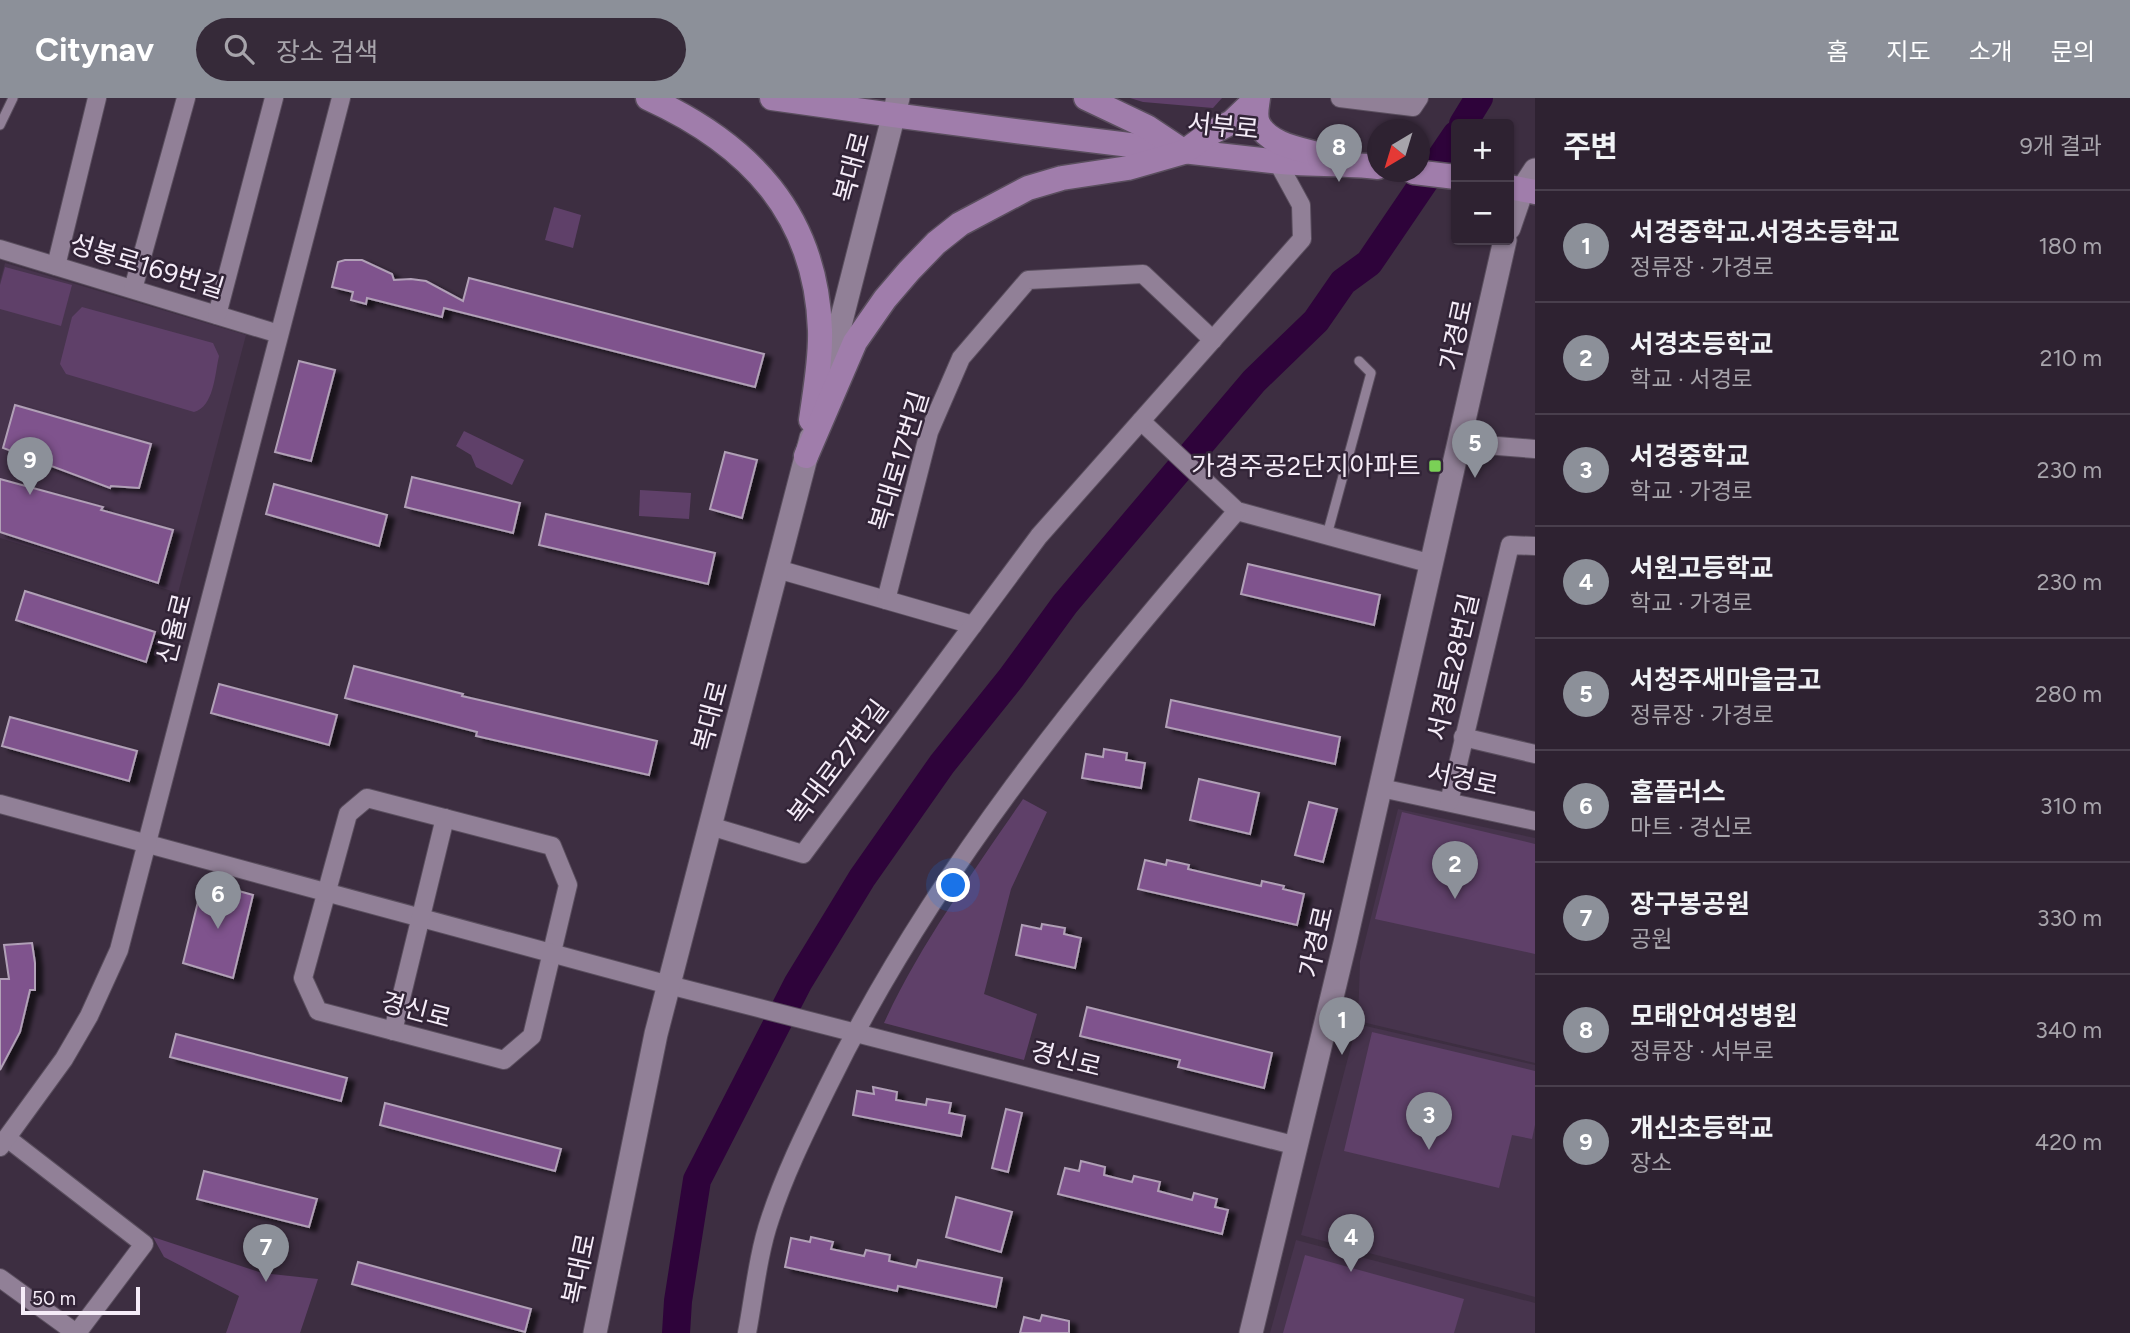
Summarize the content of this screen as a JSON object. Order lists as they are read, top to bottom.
{
  "streets": {
    "main road": ["서부로"],
    "street": [
      "복대로",
      "성봉로169번길",
      "가경로",
      "복대로17번길",
      "신율로",
      "서경로28번길",
      "복대로27번길",
      "서경로",
      "경신로"
    ]
  },
  "crossings": [
    ["서부로", "복대로"],
    ["복대로", "복대로27번길"],
    ["복대로", "경신로"],
    ["성봉로169번길", "신율로"],
    ["가경로", "서경로"],
    ["가경로", "경신로"],
    ["서경로28번길", "서경로"]
  ],
  "places": {
    "transit": ["가경주공2단지아파트"]
  },
  "scale_bar": "50 m",
  "north": "bottom left",
  "page": {
    "header": "Citynav",
    "search": "장소 검색",
    "nav": [
      "홈",
      "지도",
      "소개",
      "문의"
    ],
    "heading": ["주변", "9개 결과"],
    "map_buttons": ["+", "−"],
    "pins": [
      "8",
      "5",
      "9",
      "2",
      "6",
      "1",
      "3",
      "4",
      "7"
    ],
    "list": [
      {
        "mark": "1",
        "name": "서경중학교.서경초등학교",
        "note": "정류장 · 가경로",
        "value": "180 m"
      },
      {
        "mark": "2",
        "name": "서경초등학교",
        "note": "학교 · 서경로",
        "value": "210 m"
      },
      {
        "mark": "3",
        "name": "서경중학교",
        "note": "학교 · 가경로",
        "value": "230 m"
      },
      {
        "mark": "4",
        "name": "서원고등학교",
        "note": "학교 · 가경로",
        "value": "230 m"
      },
      {
        "mark": "5",
        "name": "서청주새마을금고",
        "note": "정류장 · 가경로",
        "value": "280 m"
      },
      {
        "mark": "6",
        "name": "홈플러스",
        "note": "마트 · 경신로",
        "value": "310 m"
      },
      {
        "mark": "7",
        "name": "장구봉공원",
        "note": "공원",
        "value": "330 m"
      },
      {
        "mark": "8",
        "name": "모태안여성병원",
        "note": "정류장 · 서부로",
        "value": "340 m"
      },
      {
        "mark": "9",
        "name": "개신초등학교",
        "note": "장소",
        "value": "420 m"
      }
    ],
    "scale": "50 m"
  }
}
